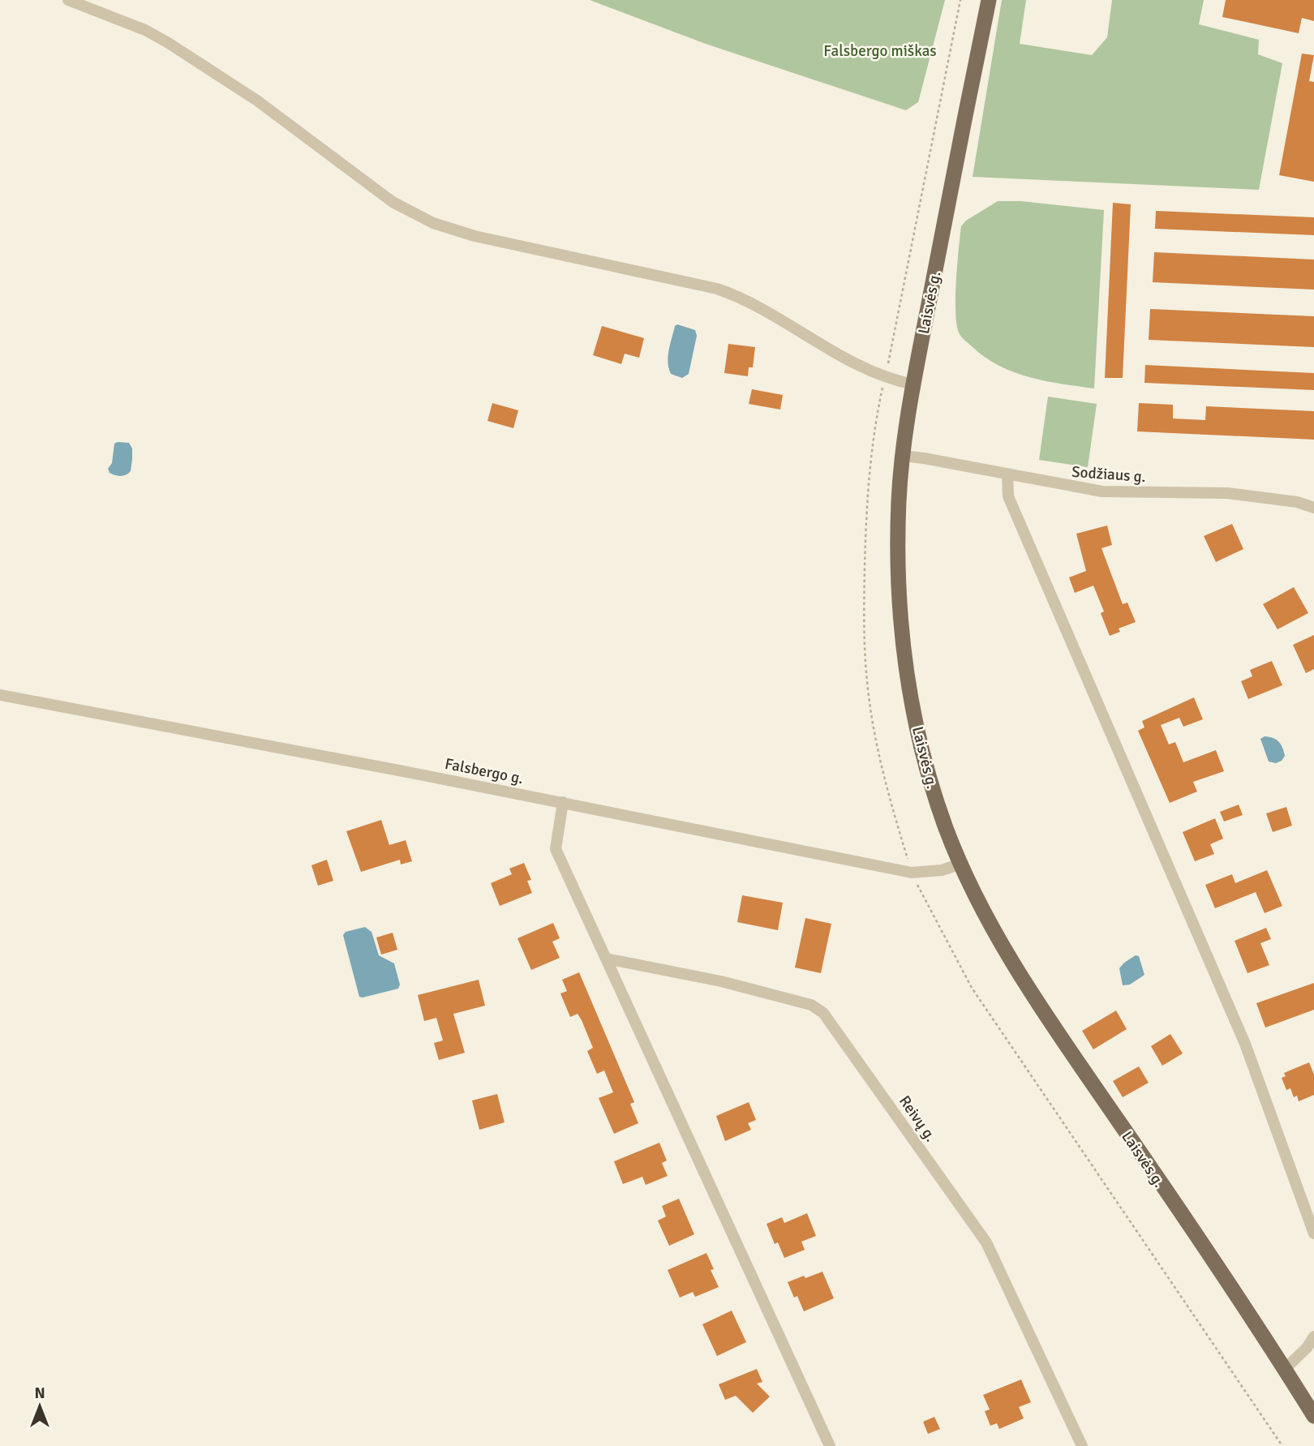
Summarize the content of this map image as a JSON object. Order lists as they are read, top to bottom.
{
  "streets": {
    "main road": ["Laisvės g."],
    "street": ["Sodžiaus g.", "Falsbergo g.", "Reivų g."]
  },
  "crossings": [
    ["Laisvės g.", "Sodžiaus g."],
    ["Laisvės g.", "Falsbergo g."]
  ],
  "parks": ["Falsbergo miškas"],
  "north": "top"
}
